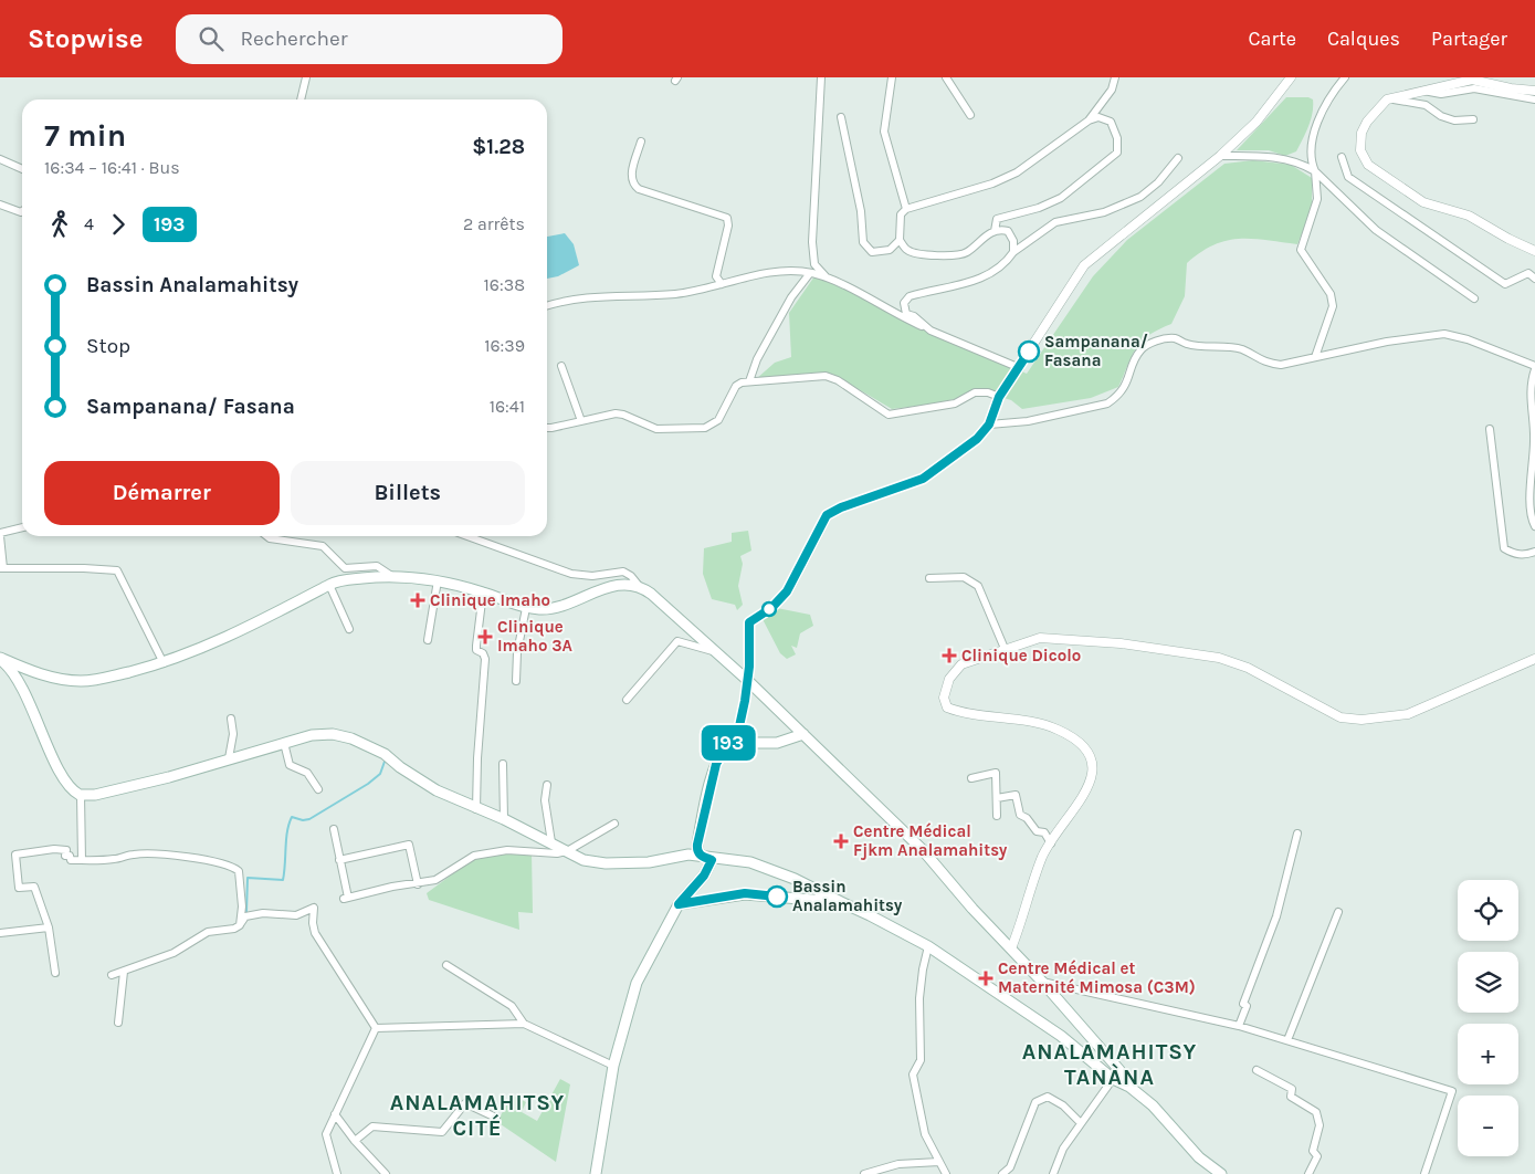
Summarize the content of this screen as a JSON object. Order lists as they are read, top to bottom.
{
  "districts": ["ANALAMAHITSY TANÀNA", "ANALAMAHITSY CITÉ"],
  "places": {
    "other": ["Sampanana/ Fasana", "Bassin Analamahitsy"],
    "health": [
      "Clinique Imaho",
      "Clinique Imaho 3A",
      "Clinique Dicolo",
      "Centre Médical Fjkm Analamahitsy",
      "Centre Médical et Maternité Mimosa (C3M)"
    ]
  },
  "lines": ["bus line 193"],
  "page": {
    "header": "Stopwise",
    "search": "Rechercher",
    "nav": ["Carte", "Calques", "Partager"],
    "on_map": "193",
    "heading": ["7 min", "16:34 – 16:41 · Bus", "$1.28"],
    "legs": ["4", "193", "2 arrêts"],
    "list": [
      {
        "name": "Bassin Analamahitsy",
        "value": "16:38"
      },
      {
        "name": "Stop",
        "value": "16:39"
      },
      {
        "name": "Sampanana/ Fasana",
        "value": "16:41"
      }
    ],
    "buttons": ["Démarrer", "Billets"],
    "map_buttons": ["+", "−"]
  }
}
